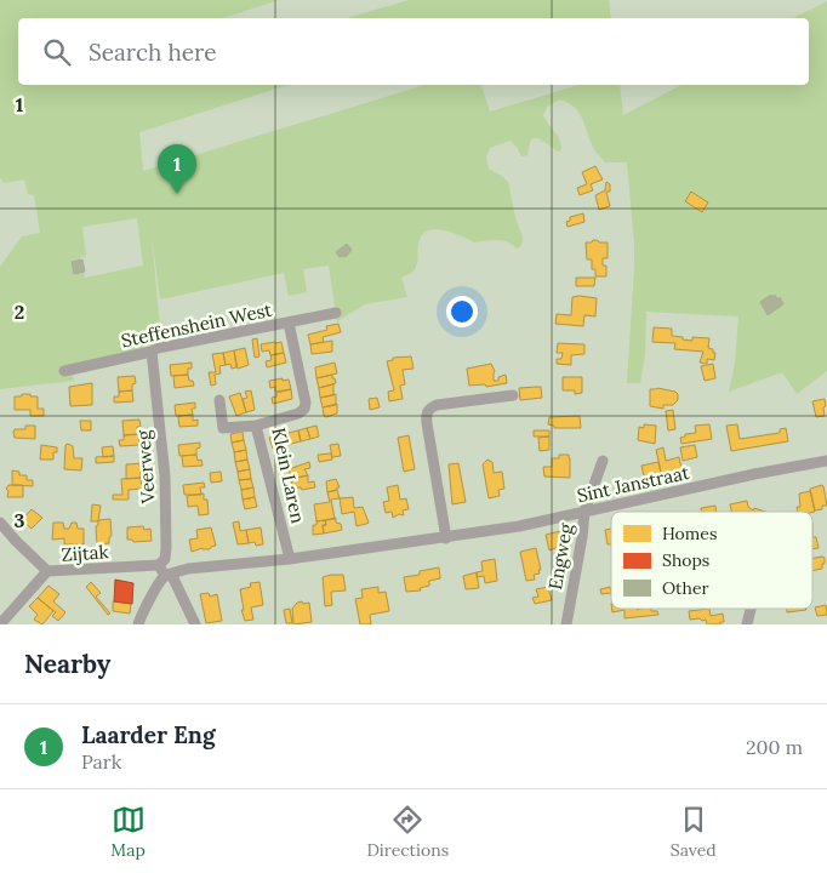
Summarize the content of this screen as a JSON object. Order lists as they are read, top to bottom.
{
  "streets": {
    "street": [
      "Steffenshein West",
      "Veerweg",
      "Klein Laren",
      "Sint Janstraat",
      "Zijtak",
      "Engweg"
    ]
  },
  "crossings": [
    ["Steffenshein West", "Veerweg"],
    ["Steffenshein West", "Klein Laren"],
    ["Veerweg", "Zijtak"],
    ["Klein Laren", "Sint Janstraat"],
    ["Sint Janstraat", "Engweg"]
  ],
  "legend": ["Homes", "Shops", "Other"],
  "page": {
    "search": "Search here",
    "pins": "1",
    "heading": "Nearby",
    "list": [
      {
        "mark": "1",
        "name": "Laarder Eng",
        "note": "Park",
        "value": "200 m"
      }
    ],
    "nav": ["Map", "Directions", "Saved"]
  },
  "grid": {
    "rows": ["1", "2", "3"]
  }
}
